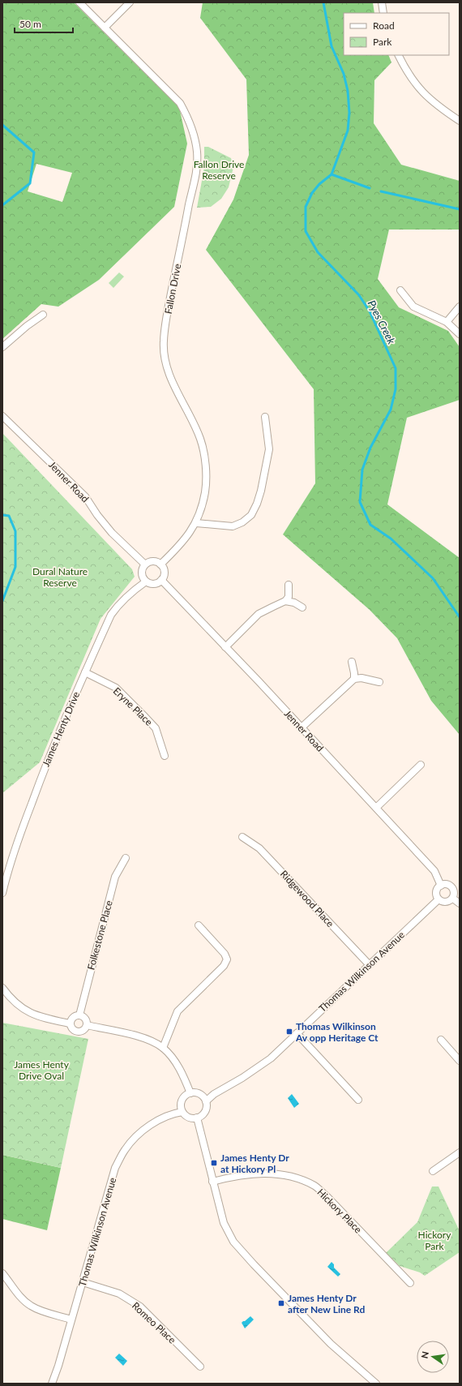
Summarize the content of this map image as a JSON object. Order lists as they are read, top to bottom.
{
  "streets": {
    "street": [
      "Fallon Drive",
      "Jenner Road",
      "Eryne Place",
      "James Henty Drive",
      "Ridgewood Place",
      "Folkestone Place",
      "Thomas Wilkinson Avenue",
      "Hickory Place",
      "Romeo Place"
    ]
  },
  "crossings": [
    ["Fallon Drive", "Jenner Road"],
    ["Fallon Drive", "James Henty Drive"],
    ["Jenner Road", "James Henty Drive"],
    ["Jenner Road", "Thomas Wilkinson Avenue"],
    ["Eryne Place", "James Henty Drive"],
    ["Ridgewood Place", "Thomas Wilkinson Avenue"],
    ["Thomas Wilkinson Avenue", "Romeo Place"]
  ],
  "water": ["Pyes Creek"],
  "parks": [
    "Fallon Drive Reserve",
    "Dural Nature Reserve",
    "James Henty Drive Oval",
    "Hickory Park"
  ],
  "places": {
    "transit": ["Thomas Wilkinson Av opp Heritage Ct", "James Henty Dr at Hickory Pl", "James Henty Dr after New Line Rd"]
  },
  "legend": ["Road", "Park"],
  "scale_bar": "50 m",
  "north": "left"
}
